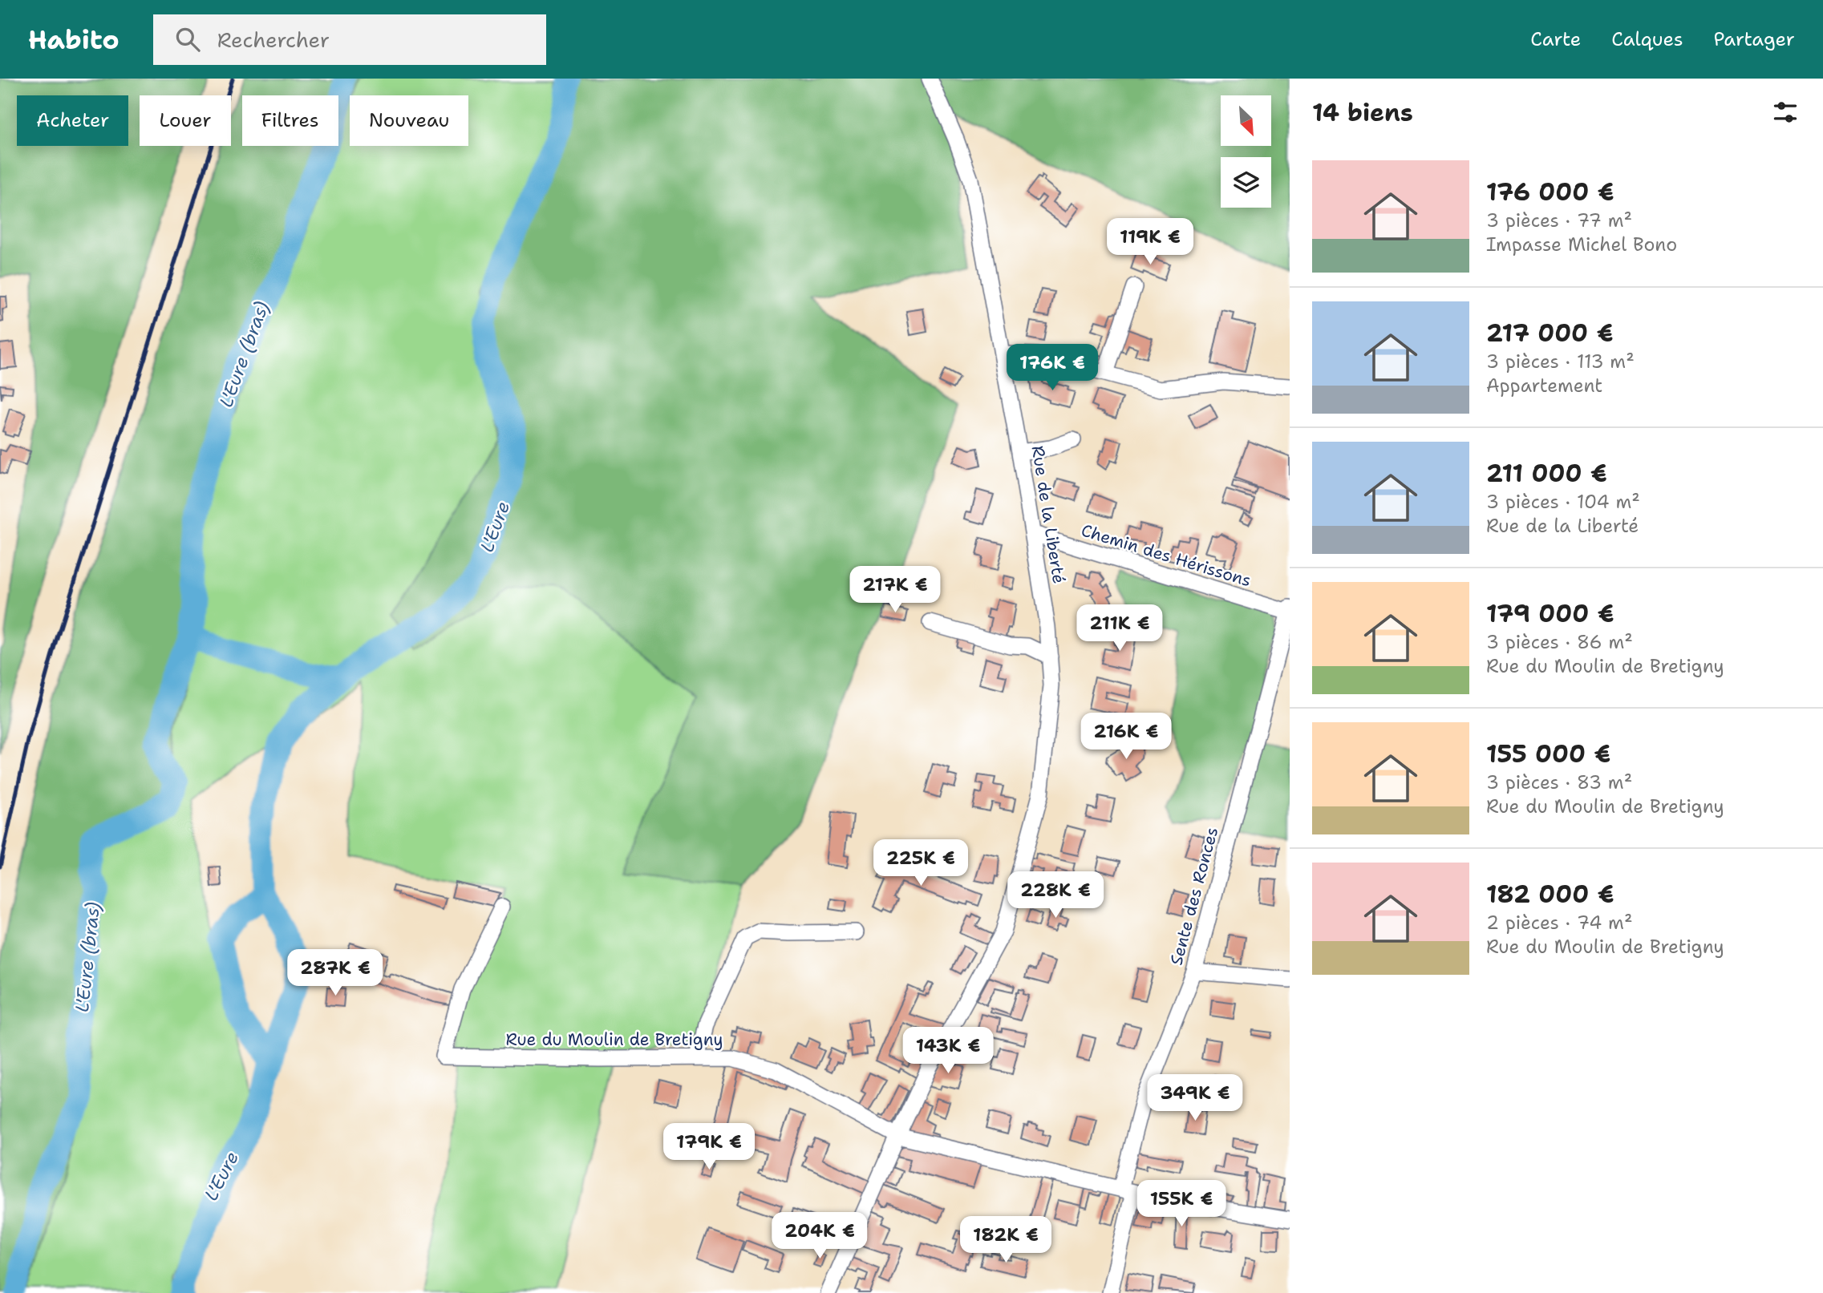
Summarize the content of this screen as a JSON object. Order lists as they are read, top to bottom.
{
  "streets": {
    "street": [
      "Rue de la Liberté",
      "Chemin des Hérissons",
      "Sente des Ronces",
      "Rue du Moulin de Bretigny"
    ]
  },
  "crossings": [
    ["Rue de la Liberté", "Chemin des Hérissons"],
    ["Rue de la Liberté", "Rue du Moulin de Bretigny"],
    ["Chemin des Hérissons", "Sente des Ronces"],
    ["Sente des Ronces", "Rue du Moulin de Bretigny"]
  ],
  "water": ["L'Eure (bras)", "L'Eure"],
  "north": "bottom right",
  "page": {
    "header": "Habito",
    "search": "Rechercher",
    "nav": ["Carte", "Calques", "Partager"],
    "heading": "14 biens",
    "chip": [
      "Acheter",
      "Louer",
      "Filtres",
      "Nouveau"
    ],
    "list": [
      {
        "name": "176 000 €",
        "note": "3 pièces · 77 m² · Impasse Michel Bono"
      },
      {
        "name": "217 000 €",
        "note": "3 pièces · 113 m² · Appartement"
      },
      {
        "name": "211 000 €",
        "note": "3 pièces · 104 m² · Rue de la Liberté"
      },
      {
        "name": "179 000 €",
        "note": "3 pièces · 86 m² · Rue du Moulin de Bretigny"
      },
      {
        "name": "155 000 €",
        "note": "3 pièces · 83 m² · Rue du Moulin de Bretigny"
      },
      {
        "name": "182 000 €",
        "note": "2 pièces · 74 m² · Rue du Moulin de Bretigny"
      }
    ],
    "price": [
      "119K €",
      "176K €",
      "217K €",
      "211K €",
      "216K €",
      "225K €",
      "228K €",
      "287K €",
      "143K €",
      "349K €",
      "179K €",
      "155K €",
      "204K €",
      "182K €"
    ]
  }
}
